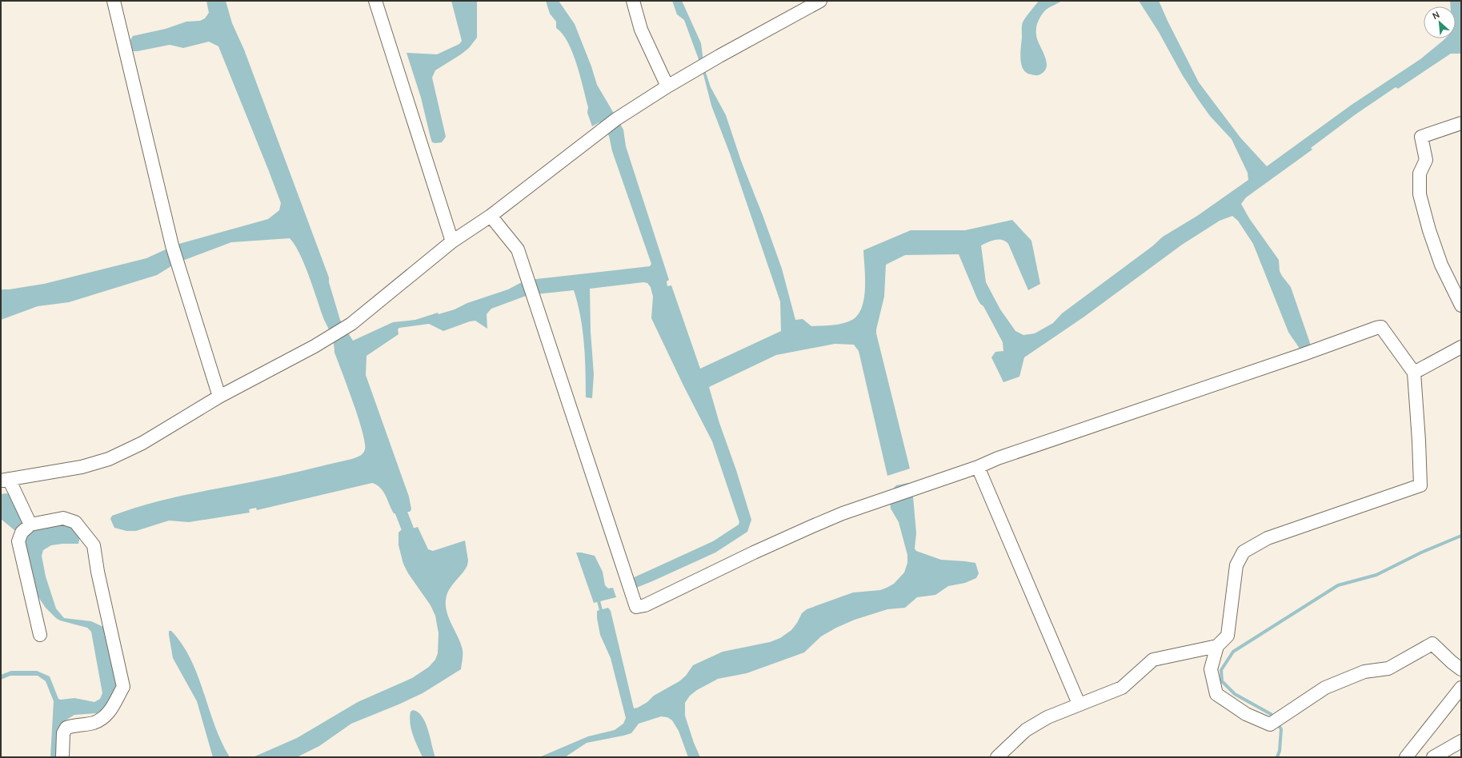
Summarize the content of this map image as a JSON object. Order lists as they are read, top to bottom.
{
  "north": "top left"
}
